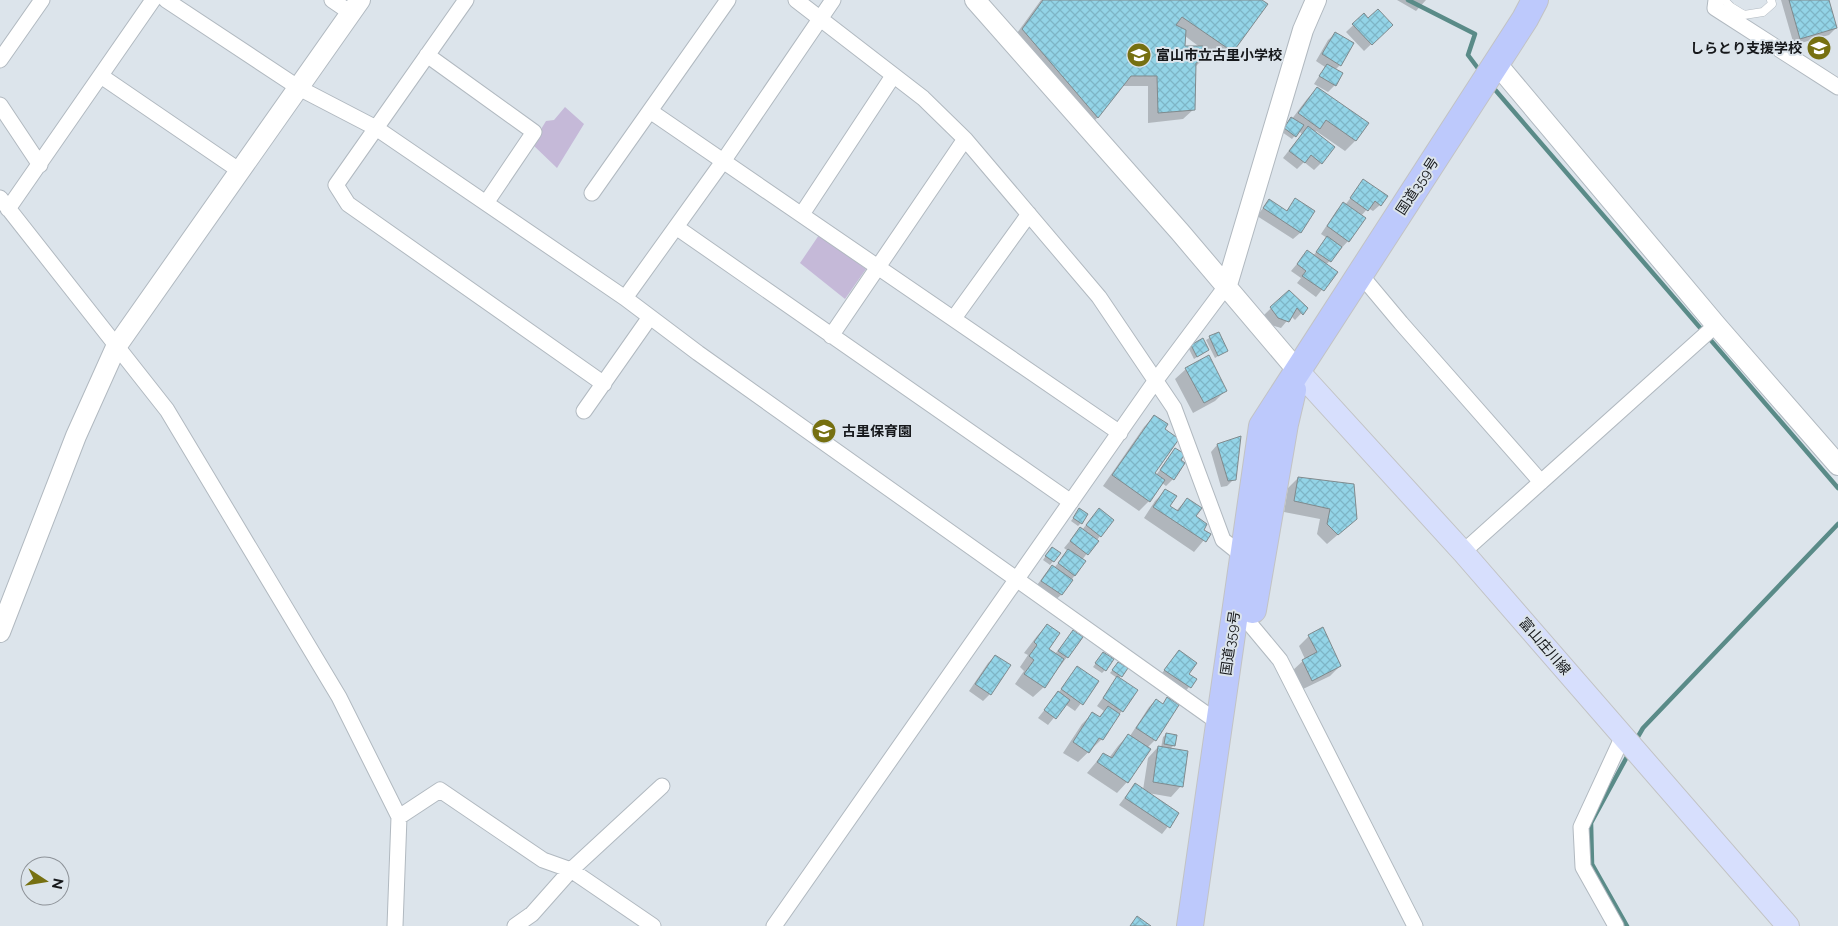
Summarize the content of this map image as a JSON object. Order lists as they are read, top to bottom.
{
  "streets": {
    "highway": ["国道359号"],
    "main road": ["富山庄川線"]
  },
  "crossings": [
    ["国道359号", "富山庄川線"]
  ],
  "places": {
    "school or university": ["しらとり支援学校", "富山市立古里小学校", "古里保育園"]
  },
  "north": "right"
}
